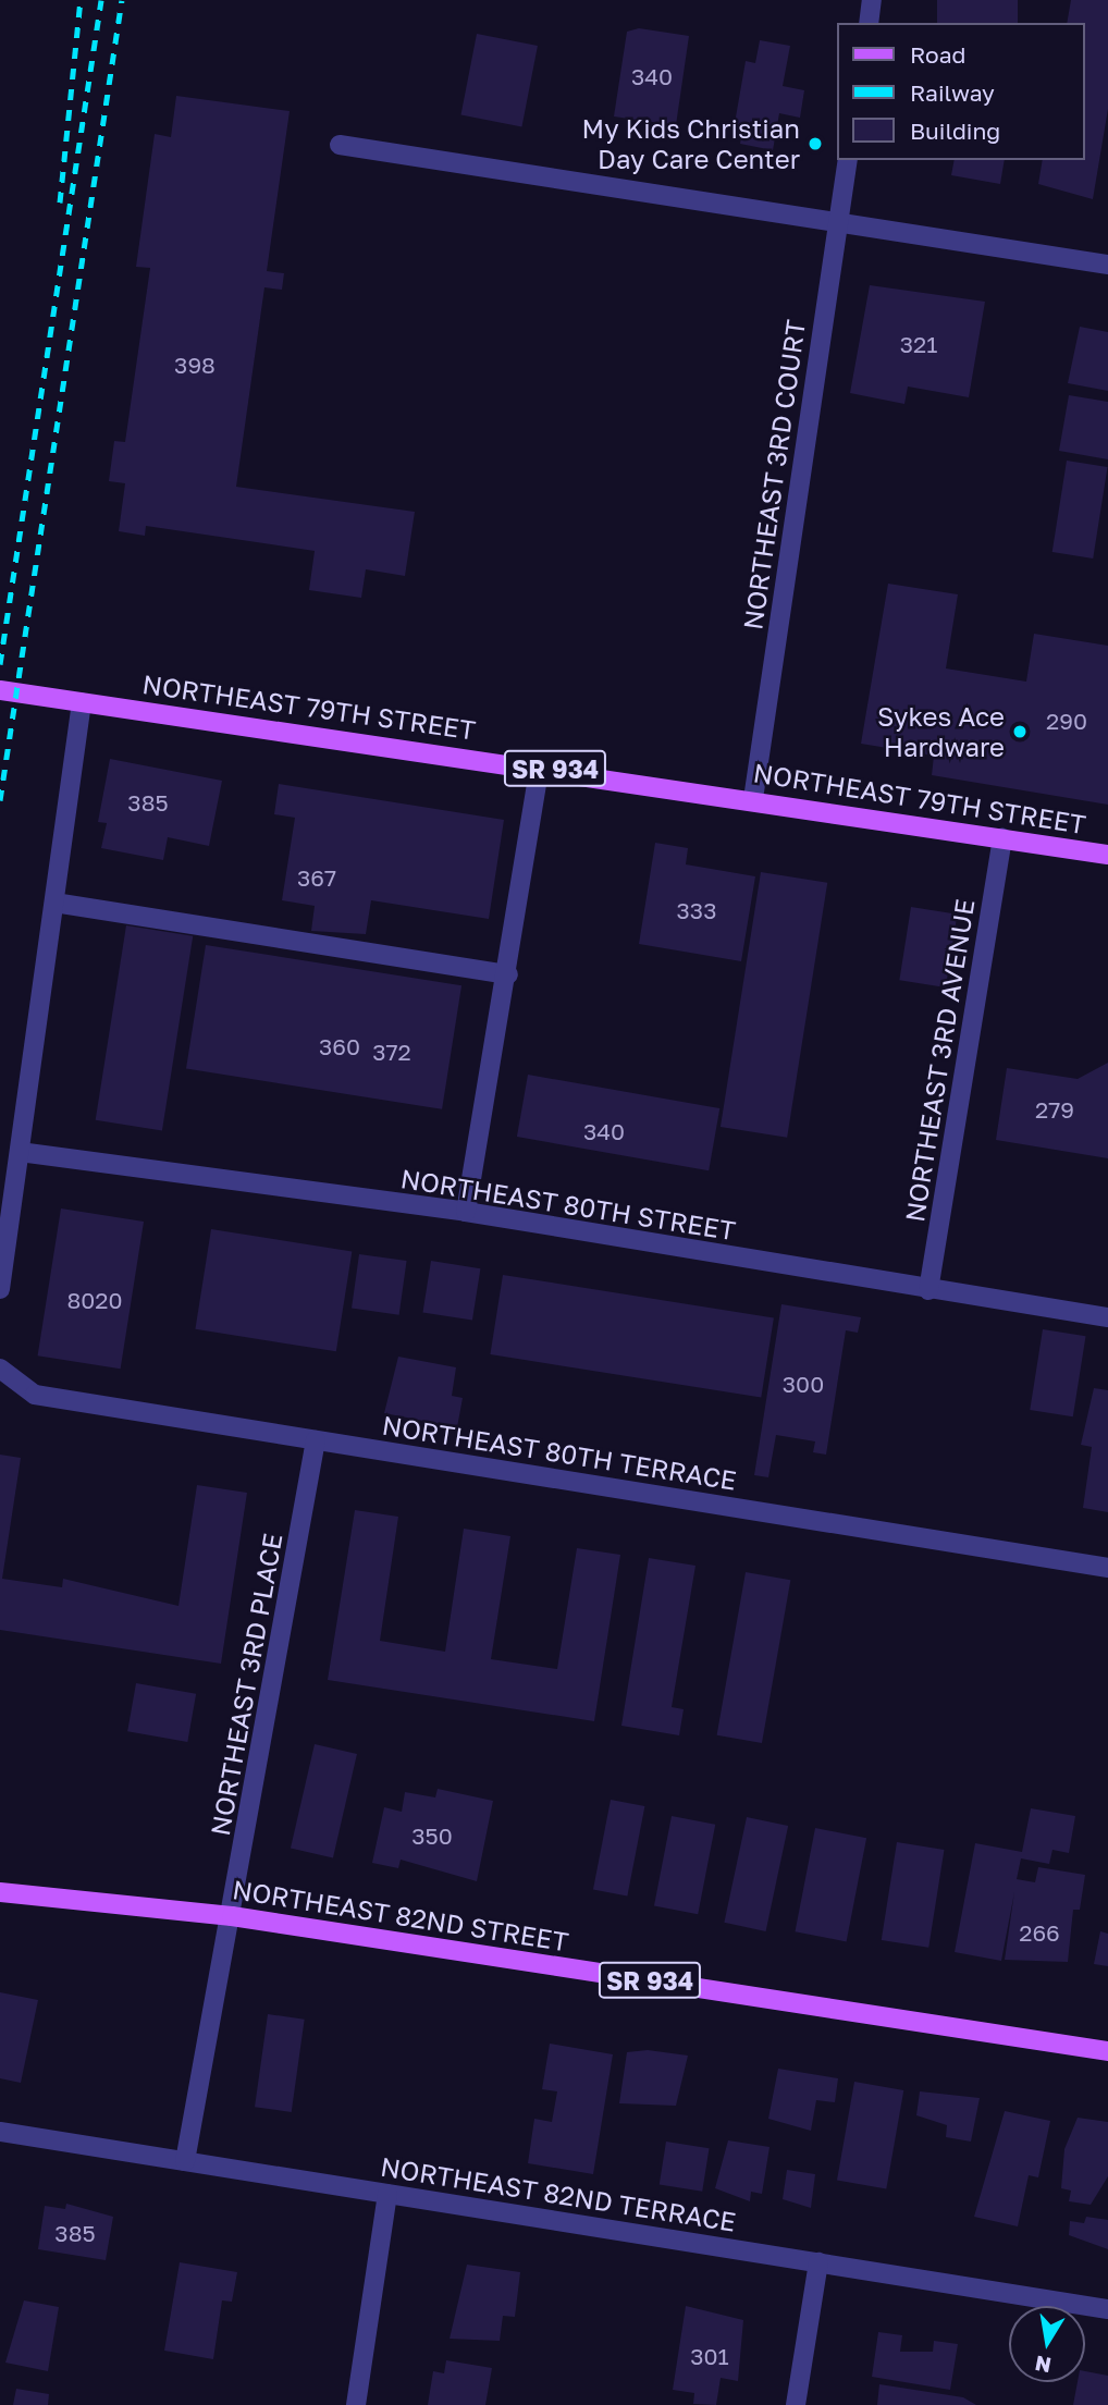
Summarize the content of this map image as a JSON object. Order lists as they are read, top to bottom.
{
  "streets": {
    "main road": ["NORTHEAST 79TH STREET", "SR 934", "NORTHEAST 82ND STREET"],
    "street": [
      "NORTHEAST 3RD COURT",
      "NORTHEAST 3RD AVENUE",
      "NORTHEAST 80TH STREET",
      "NORTHEAST 80TH TERRACE",
      "NORTHEAST 3RD PLACE",
      "NORTHEAST 82ND TERRACE"
    ]
  },
  "crossings": [
    ["NORTHEAST 3RD COURT", "NORTHEAST 79TH STREET"],
    ["NORTHEAST 79TH STREET", "NORTHEAST 3RD AVENUE"],
    ["NORTHEAST 3RD AVENUE", "NORTHEAST 80TH STREET"],
    ["NORTHEAST 80TH TERRACE", "NORTHEAST 3RD PLACE"],
    ["NORTHEAST 3RD PLACE", "NORTHEAST 82ND STREET"],
    ["NORTHEAST 3RD PLACE", "NORTHEAST 82ND TERRACE"]
  ],
  "places": ["My Kids Christian Day Care Center", "Sykes Ace Hardware"],
  "house_numbers": [
    "340",
    "321",
    "398",
    "290",
    "385",
    "367",
    "333",
    "360",
    "372",
    "279",
    "340",
    "8020",
    "300",
    "350",
    "266",
    "385",
    "301"
  ],
  "legend": ["Road", "Railway", "Building"],
  "north": "bottom"
}
